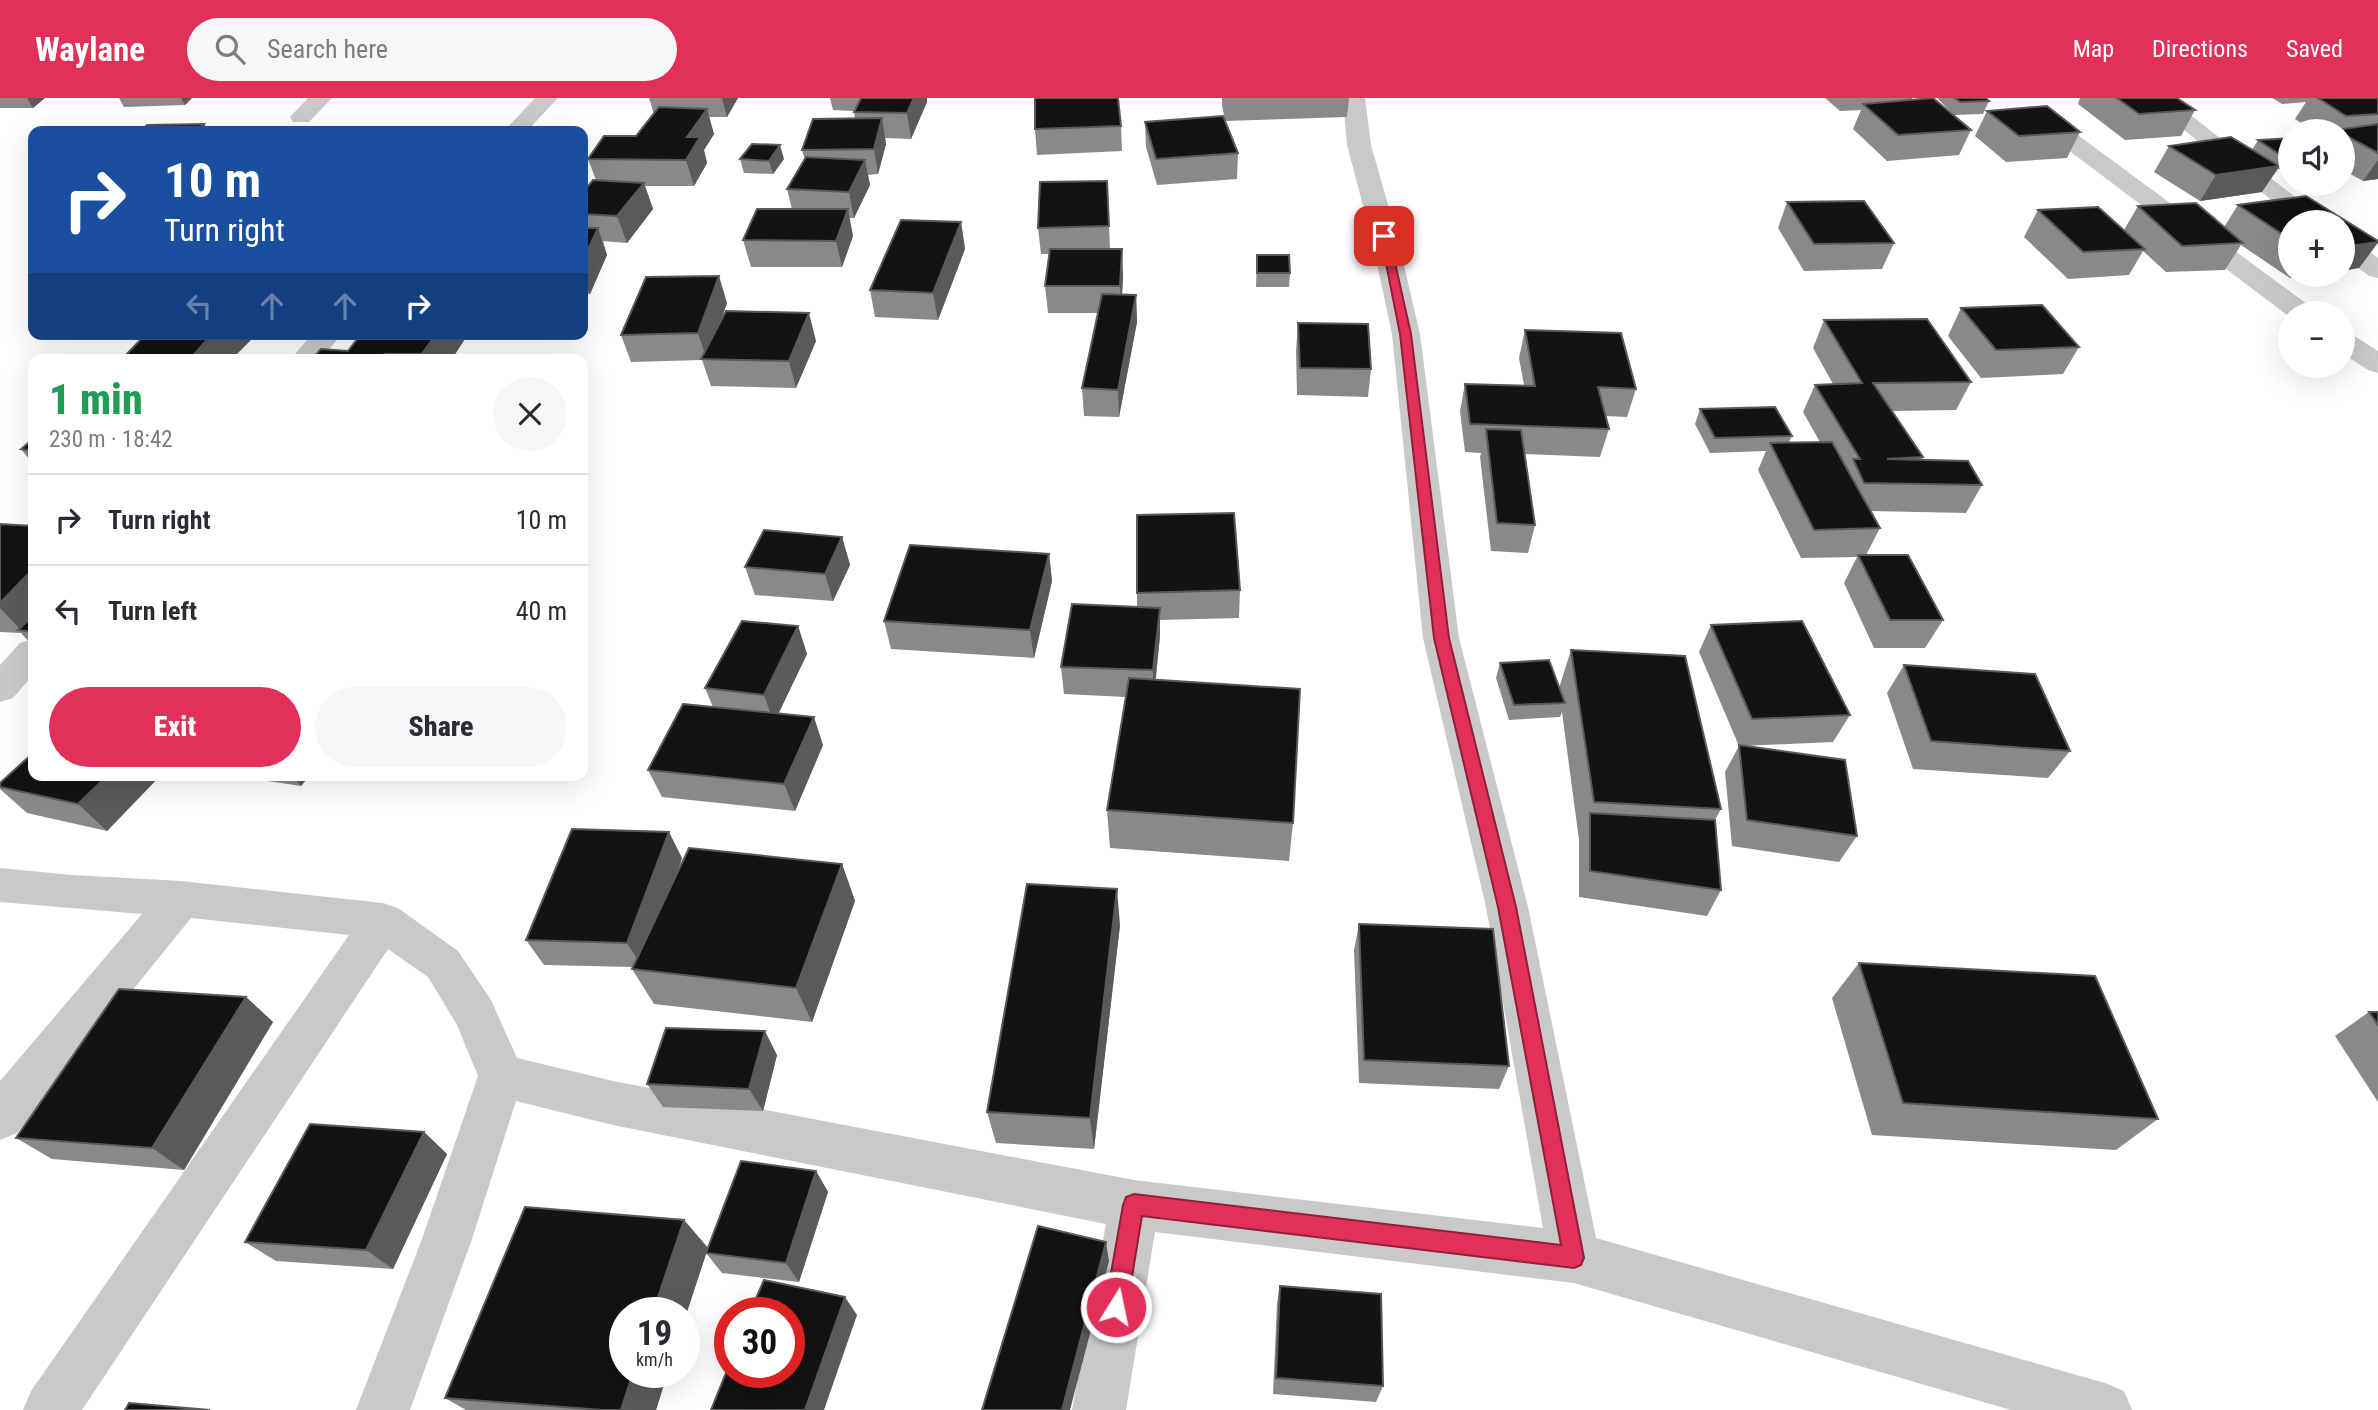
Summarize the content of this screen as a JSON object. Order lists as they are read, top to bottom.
{
  "page": {
    "header": "Waylane",
    "search": "Search here",
    "nav": ["Map", "Directions", "Saved"],
    "map_buttons": ["+", "−"],
    "turn": ["10 m", "Turn right"],
    "heading": ["1 min", "230 m · 18:42"],
    "list": [
      {
        "name": "Turn right",
        "value": "10 m"
      },
      {
        "name": "Turn left",
        "value": "40 m"
      }
    ],
    "buttons": ["Exit", "Share"],
    "speed": "19 km/h",
    "limit": "30"
  }
}
